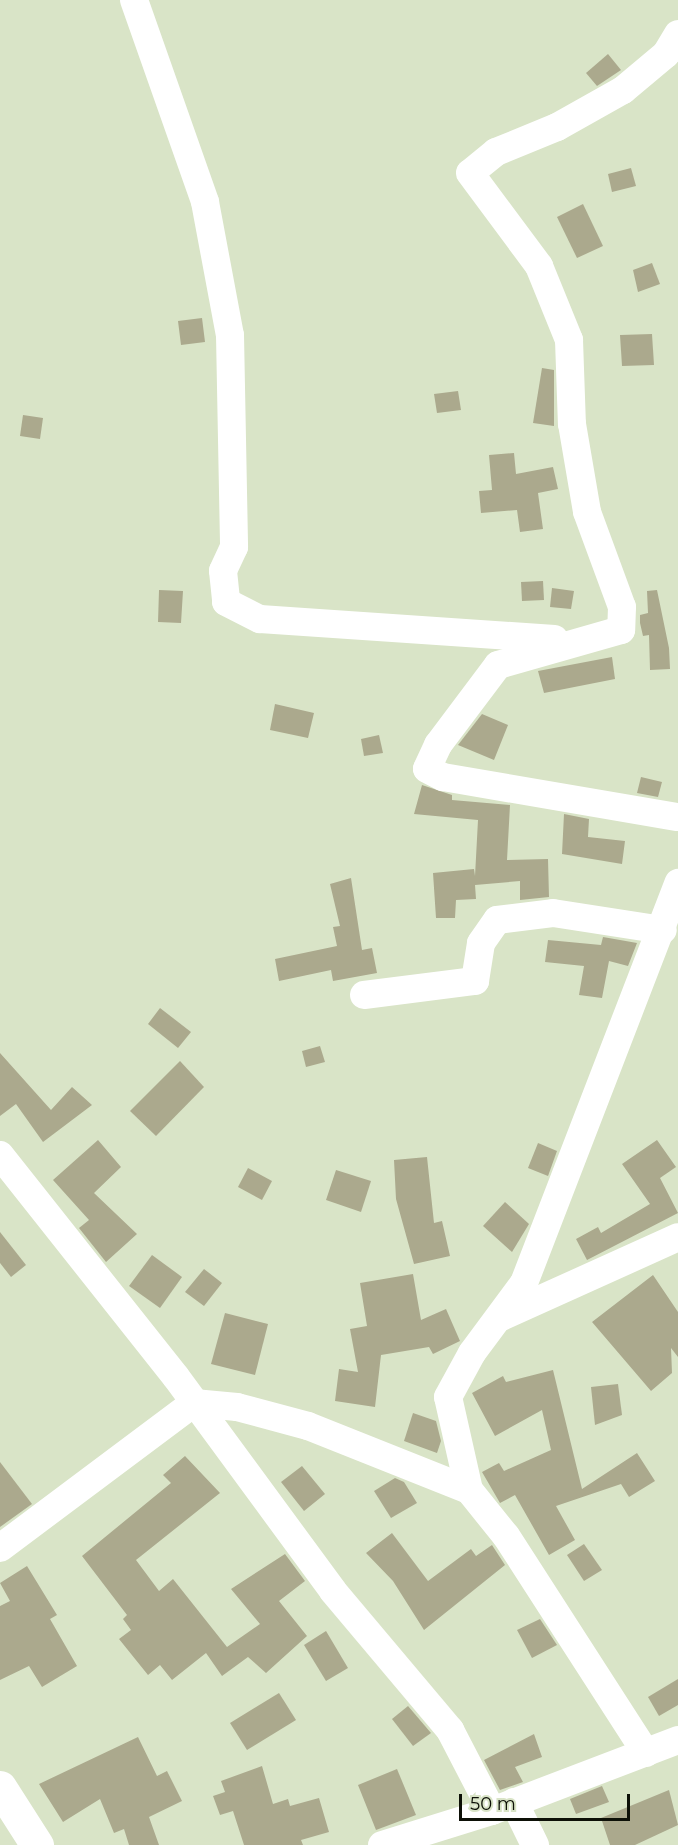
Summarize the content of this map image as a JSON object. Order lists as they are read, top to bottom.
{
  "scale_bar": "50 m"
}
